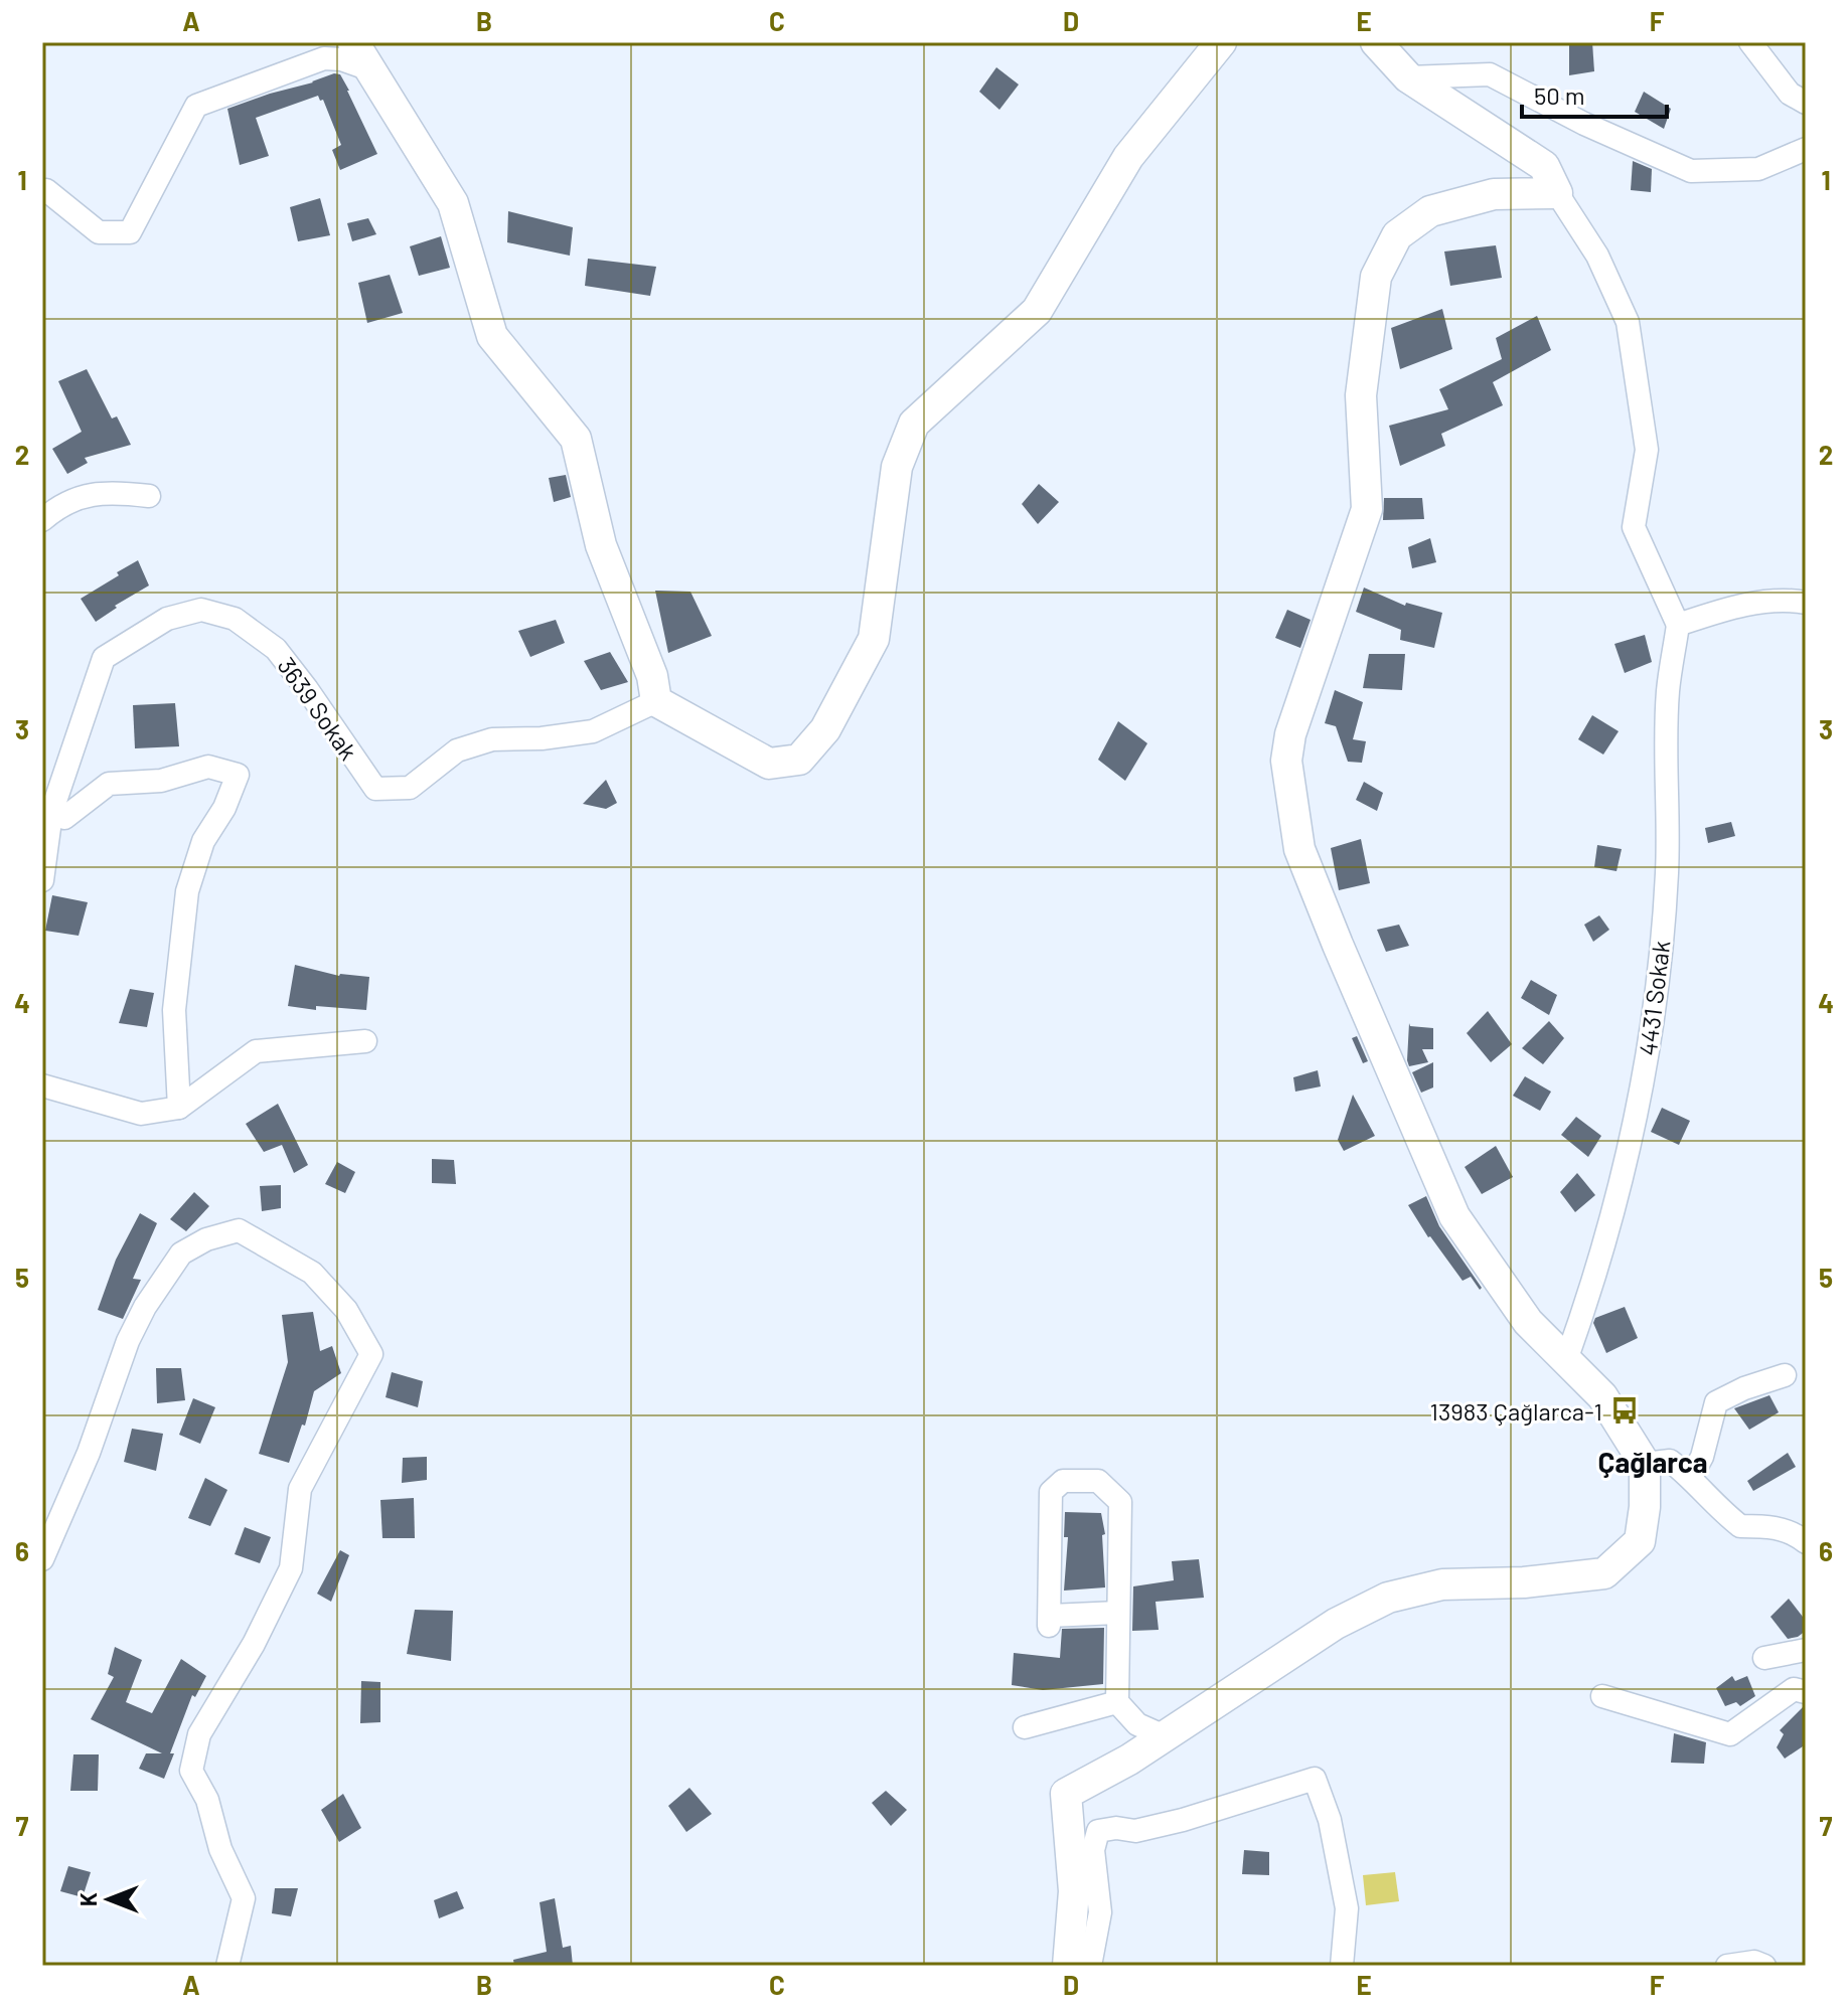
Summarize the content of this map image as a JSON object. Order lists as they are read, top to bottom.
{
  "streets": {
    "street": ["3639 Sokak", "4431 Sokak"]
  },
  "districts": ["Çağlarca"],
  "places": {
    "bus stop": ["13983 Çağlarca-1"]
  },
  "scale_bar": "50 m",
  "north": "left",
  "grid": {
    "columns": [
      "A",
      "B",
      "C",
      "D",
      "E",
      "F"
    ],
    "rows": [
      "1",
      "2",
      "3",
      "4",
      "5",
      "6",
      "7"
    ]
  }
}
